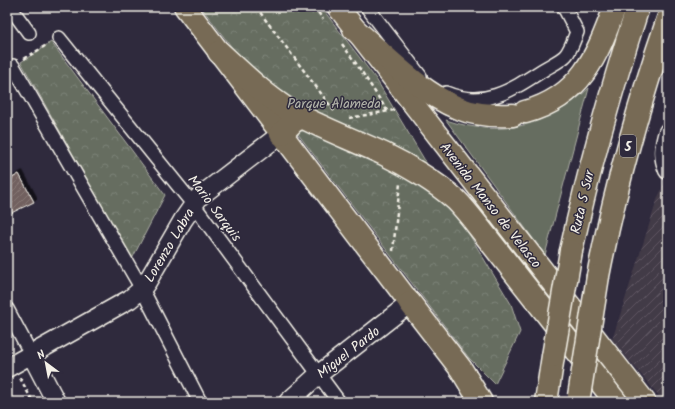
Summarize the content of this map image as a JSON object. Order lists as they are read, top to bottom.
{
  "streets": {
    "highway": ["5", "Ruta 5 Sur"],
    "main road": ["Avenida Manso de Velasco", "Lorenzo Labra", "Miguel Pardo"],
    "street": ["Mario Sarquis"]
  },
  "crossings": [
    ["Mario Sarquis", "Lorenzo Labra"],
    ["Mario Sarquis", "Miguel Pardo"]
  ],
  "parks": ["Parque Alameda"],
  "north": "top left"
}
